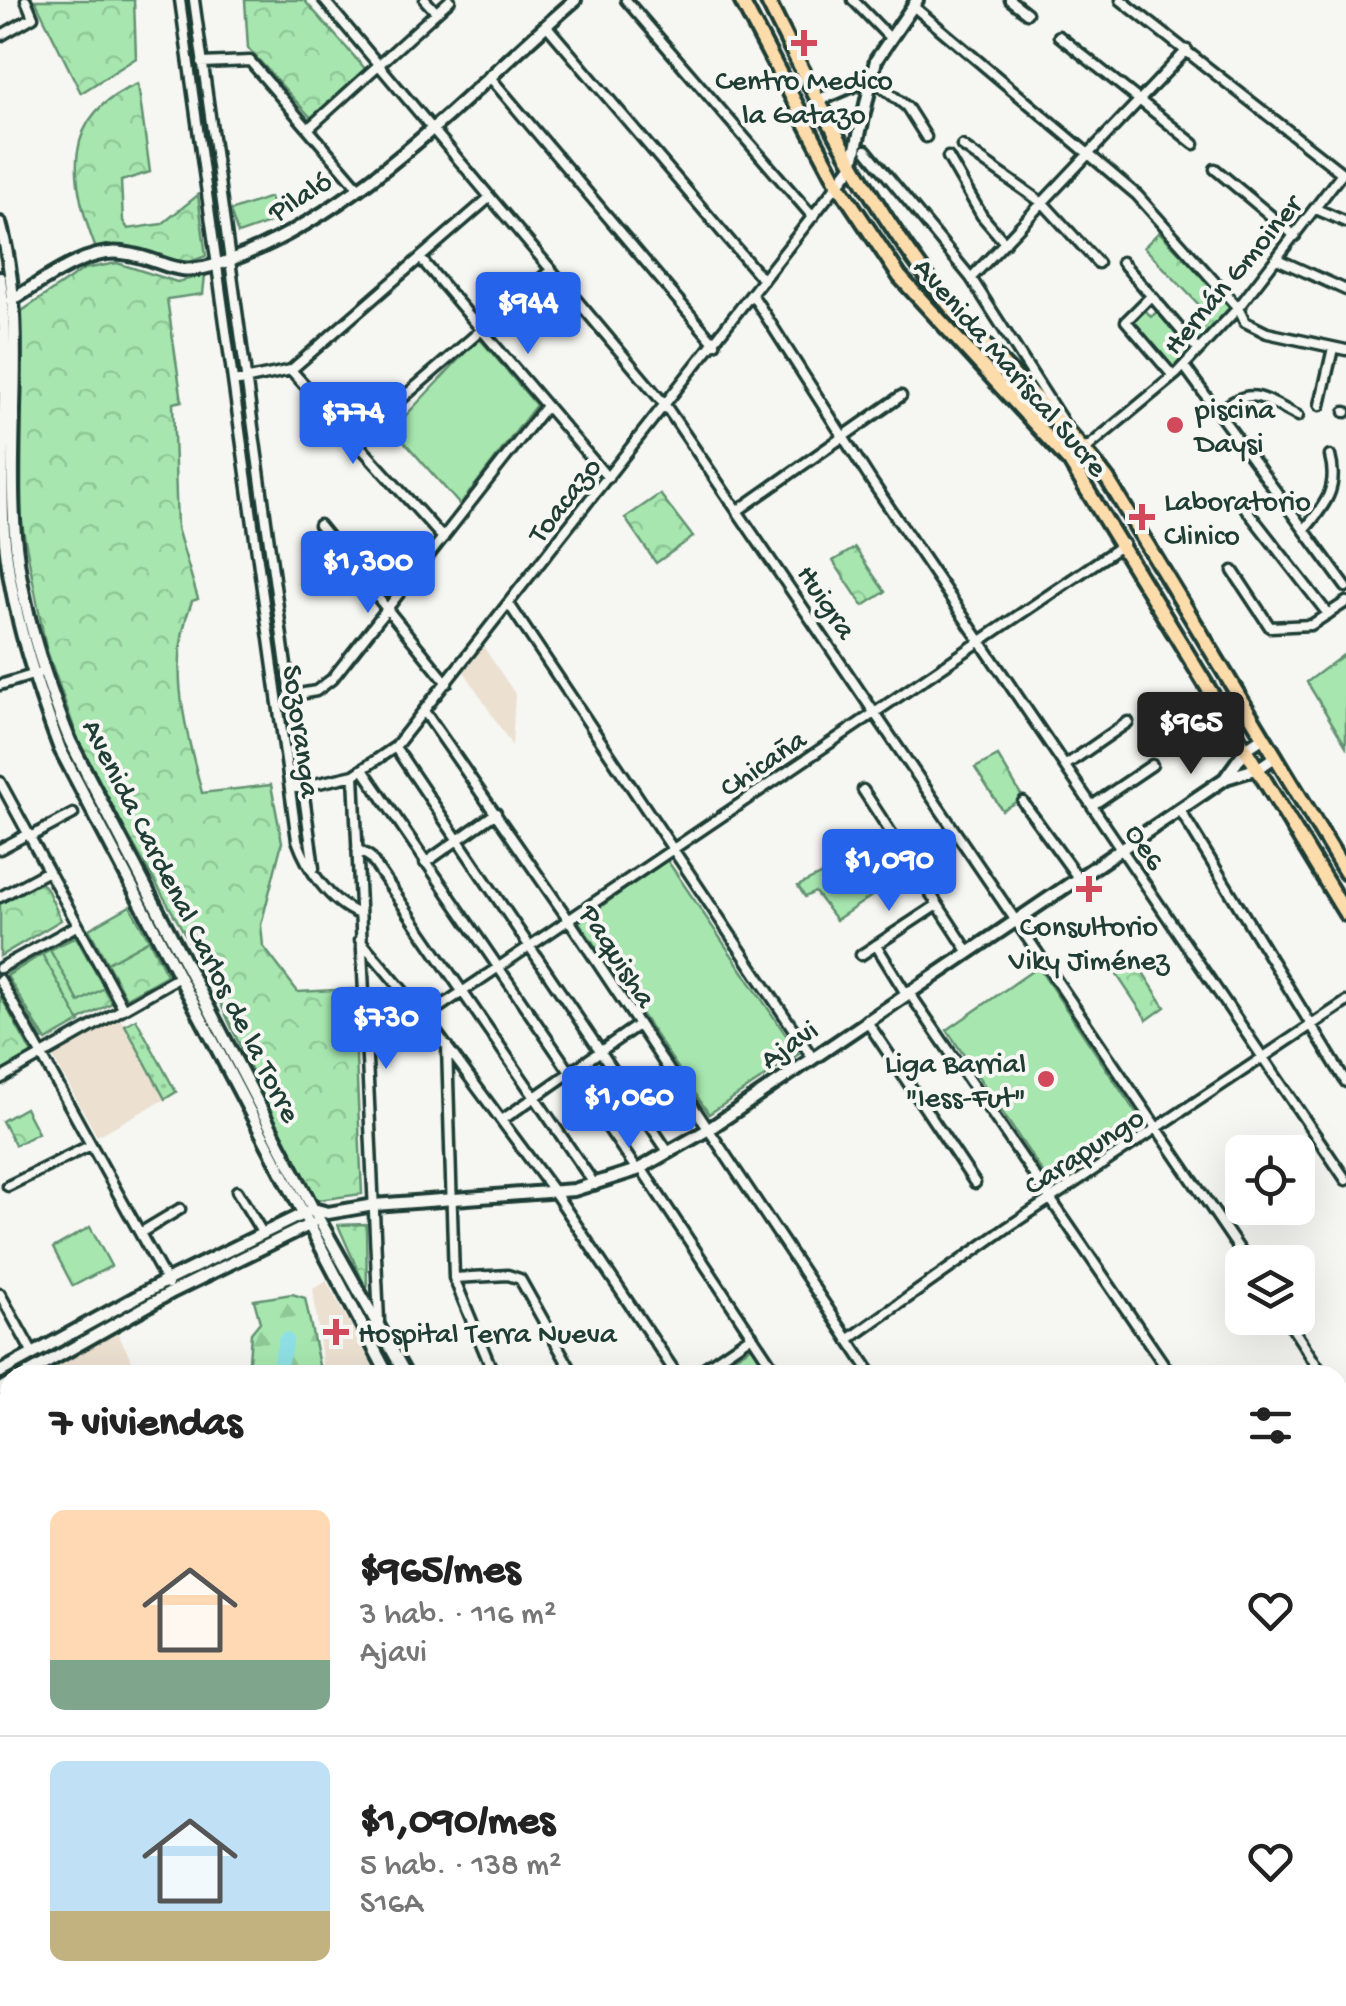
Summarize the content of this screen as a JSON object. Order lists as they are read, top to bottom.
{
  "streets": {
    "main road": ["Avenida Mariscal Sucre"],
    "street": [
      "Pilaló",
      "Hernán Gmoiner",
      "Toacazo",
      "Huigra",
      "Sozoranga",
      "Chicaña",
      "Oe6",
      "Avenida Cardenal Carlos de la Torre",
      "Paquisha",
      "Ajavi",
      "Carapungo"
    ]
  },
  "crossings": [
    ["Pilaló", "Huigra"],
    ["Pilaló", "Sozoranga"],
    ["Pilaló", "Avenida Cardenal Carlos de la Torre"],
    ["Hernán Gmoiner", "Avenida Mariscal Sucre"],
    ["Avenida Mariscal Sucre", "Toacazo"],
    ["Avenida Mariscal Sucre", "Chicaña"],
    ["Avenida Mariscal Sucre", "Ajavi"],
    ["Toacazo", "Huigra"],
    ["Toacazo", "Sozoranga"],
    ["Toacazo", "Oe6"],
    ["Toacazo", "Paquisha"],
    ["Huigra", "Chicaña"],
    ["Huigra", "Ajavi"],
    ["Huigra", "Carapungo"],
    ["Sozoranga", "Avenida Cardenal Carlos de la Torre"],
    ["Sozoranga", "Ajavi"],
    ["Chicaña", "Oe6"],
    ["Chicaña", "Paquisha"],
    ["Oe6", "Ajavi"],
    ["Oe6", "Carapungo"],
    ["Avenida Cardenal Carlos de la Torre", "Ajavi"],
    ["Paquisha", "Ajavi"],
    ["Paquisha", "Carapungo"]
  ],
  "places": {
    "health": [
      "Centro Medico la Gatazo",
      "Laboratorio Clinico",
      "Consultorio Viky Jiménez",
      "Hospital Terra Nueva"
    ],
    "other": ["piscina Daysi", "Liga Barrial \"Iess-Fut\""]
  },
  "page": {
    "price": [
      "$944",
      "$774",
      "$1,300",
      "$965",
      "$1,090",
      "$730",
      "$1,060"
    ],
    "heading": "7 viviendas",
    "list": [
      {
        "name": "$965/mes",
        "note": "3 hab. · 116 m² · Ajavi"
      },
      {
        "name": "$1,090/mes",
        "note": "5 hab. · 138 m² · S16A"
      }
    ]
  }
}
